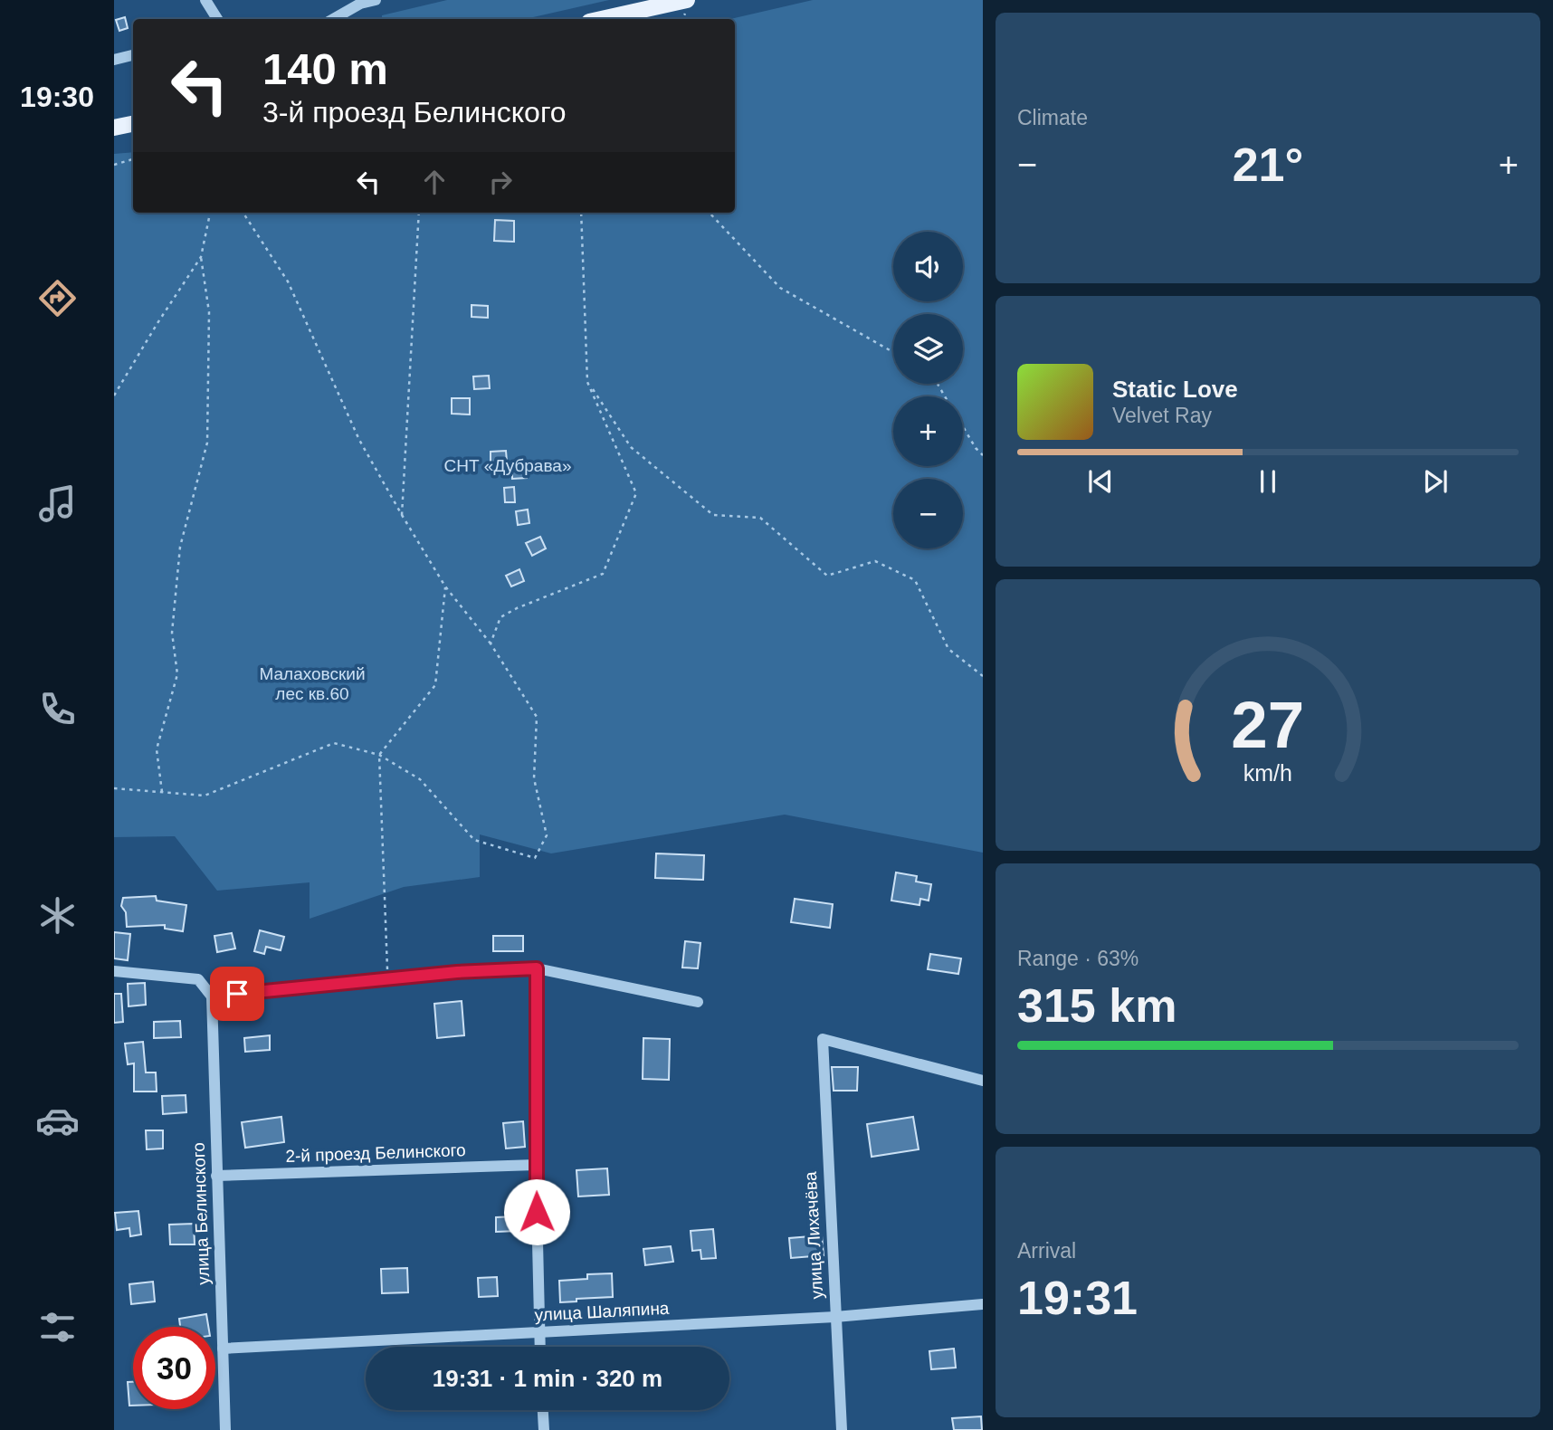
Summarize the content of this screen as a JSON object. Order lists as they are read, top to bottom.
{
  "streets": {
    "street": [
      "2-й проезд Белинского",
      "улица Белинского",
      "улица Лихачёва",
      "улица Шаляпина"
    ]
  },
  "crossings": [
    ["2-й проезд Белинского", "улица Белинского"],
    ["улица Белинского", "улица Шаляпина"],
    ["улица Лихачёва", "улица Шаляпина"]
  ],
  "parks": ["СНТ «Дубрава»", "Малаховский лес кв.60"],
  "page": {
    "tabs": "19:30",
    "tile": [
      "Climate",
      ["Range · 63%", "315 km"],
      ["Arrival", "19:31"]
    ],
    "turn": ["140 m", "3-й проезд Белинского"],
    "heat": ["−", "21°", "+"],
    "map_buttons": ["+", "−"],
    "song": ["Static Love", "Velvet Ray"],
    "limit": "30",
    "trip": "19:31 · 1 min · 320 m",
    "gauge": ["27", "km/h"]
  }
}
